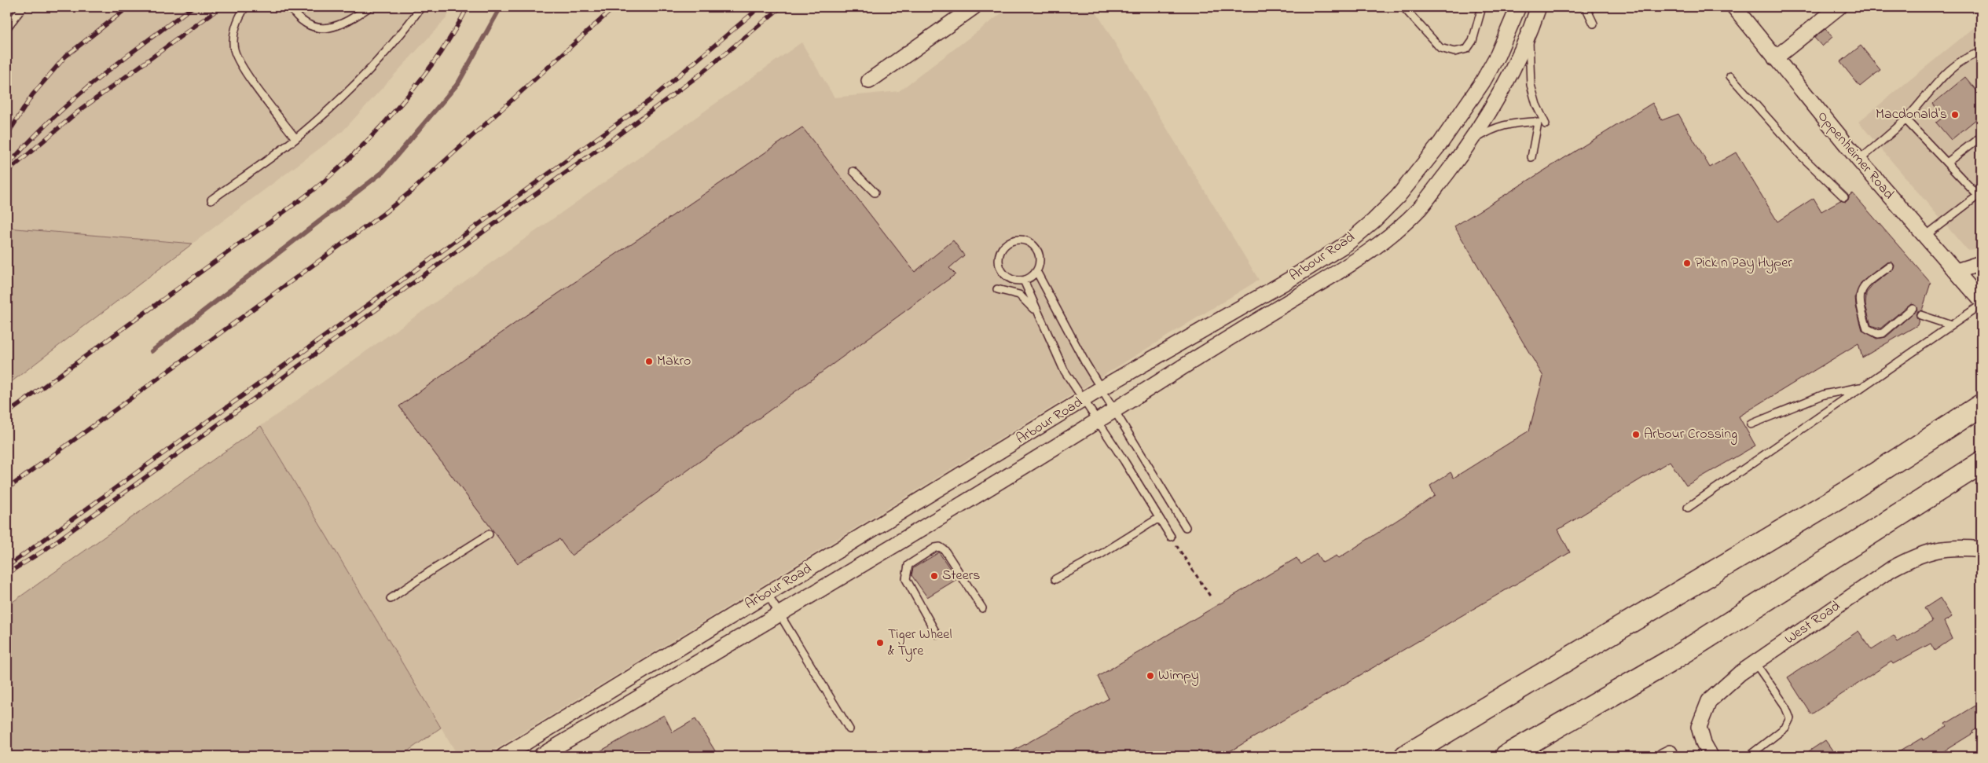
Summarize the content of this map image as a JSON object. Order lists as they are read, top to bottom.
{
  "streets": {
    "street": ["Oppenheimer Road", "Arbour Road", "West Road"]
  },
  "places": [
    "Macdonald's",
    "Pick n Pay Hyper",
    "Makro",
    "Arbour Crossing",
    "Steers",
    "Tiger Wheel & Tyre",
    "Wimpy"
  ]
}
